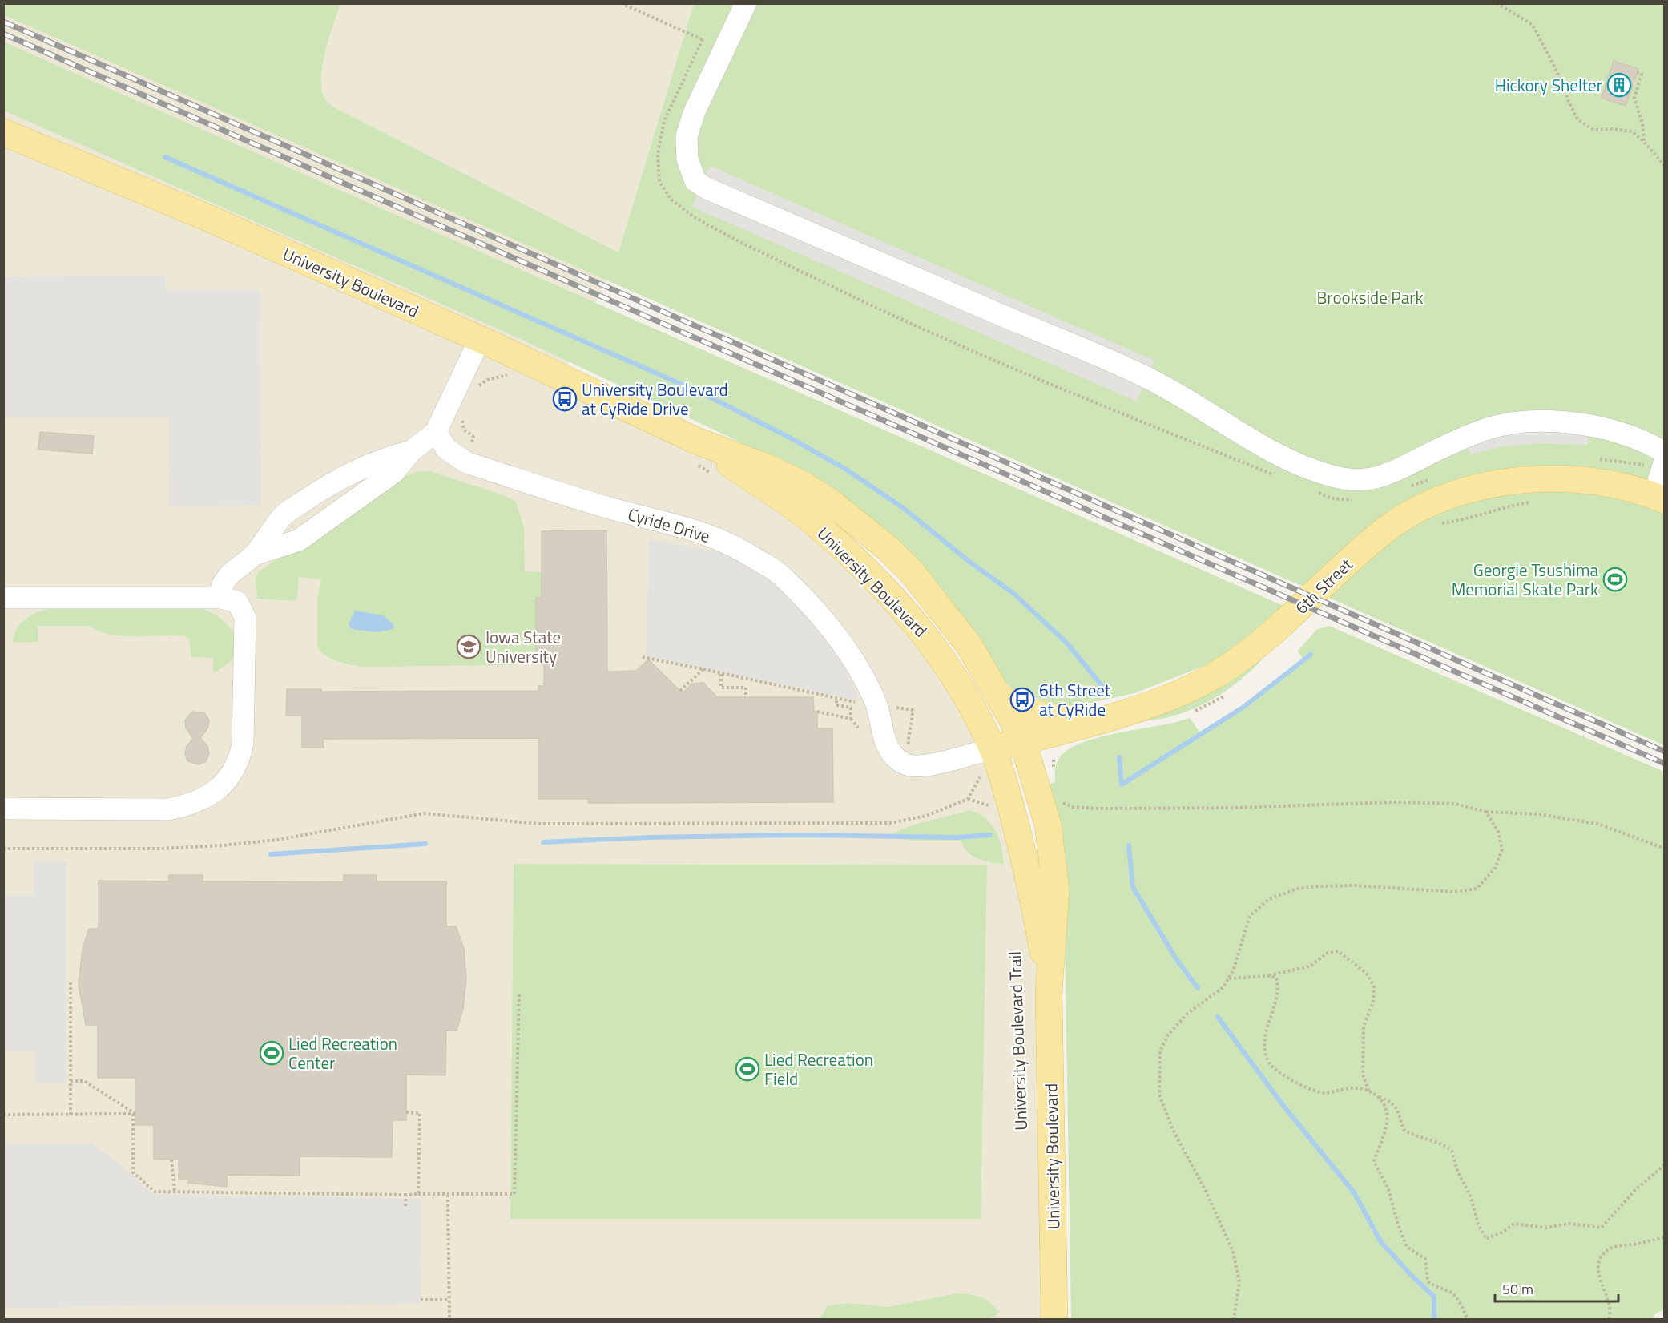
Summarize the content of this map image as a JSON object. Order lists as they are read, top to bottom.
{
  "streets": {
    "main road": ["University Boulevard", "6th Street"],
    "street": ["Cyride Drive"]
  },
  "crossings": [
    ["University Boulevard", "Cyride Drive"],
    ["University Boulevard", "6th Street"],
    ["Cyride Drive", "6th Street"]
  ],
  "parks": ["Brookside Park"],
  "places": {
    "building": ["Hickory Shelter"],
    "bus stop": ["University Boulevard at CyRide Drive", "6th Street at CyRide"],
    "sports": ["Georgie Tsushima Memorial Skate Park", "Lied Recreation Center", "Lied Recreation Field"],
    "school or university": ["Iowa State University"]
  },
  "scale_bar": "50 m"
}
